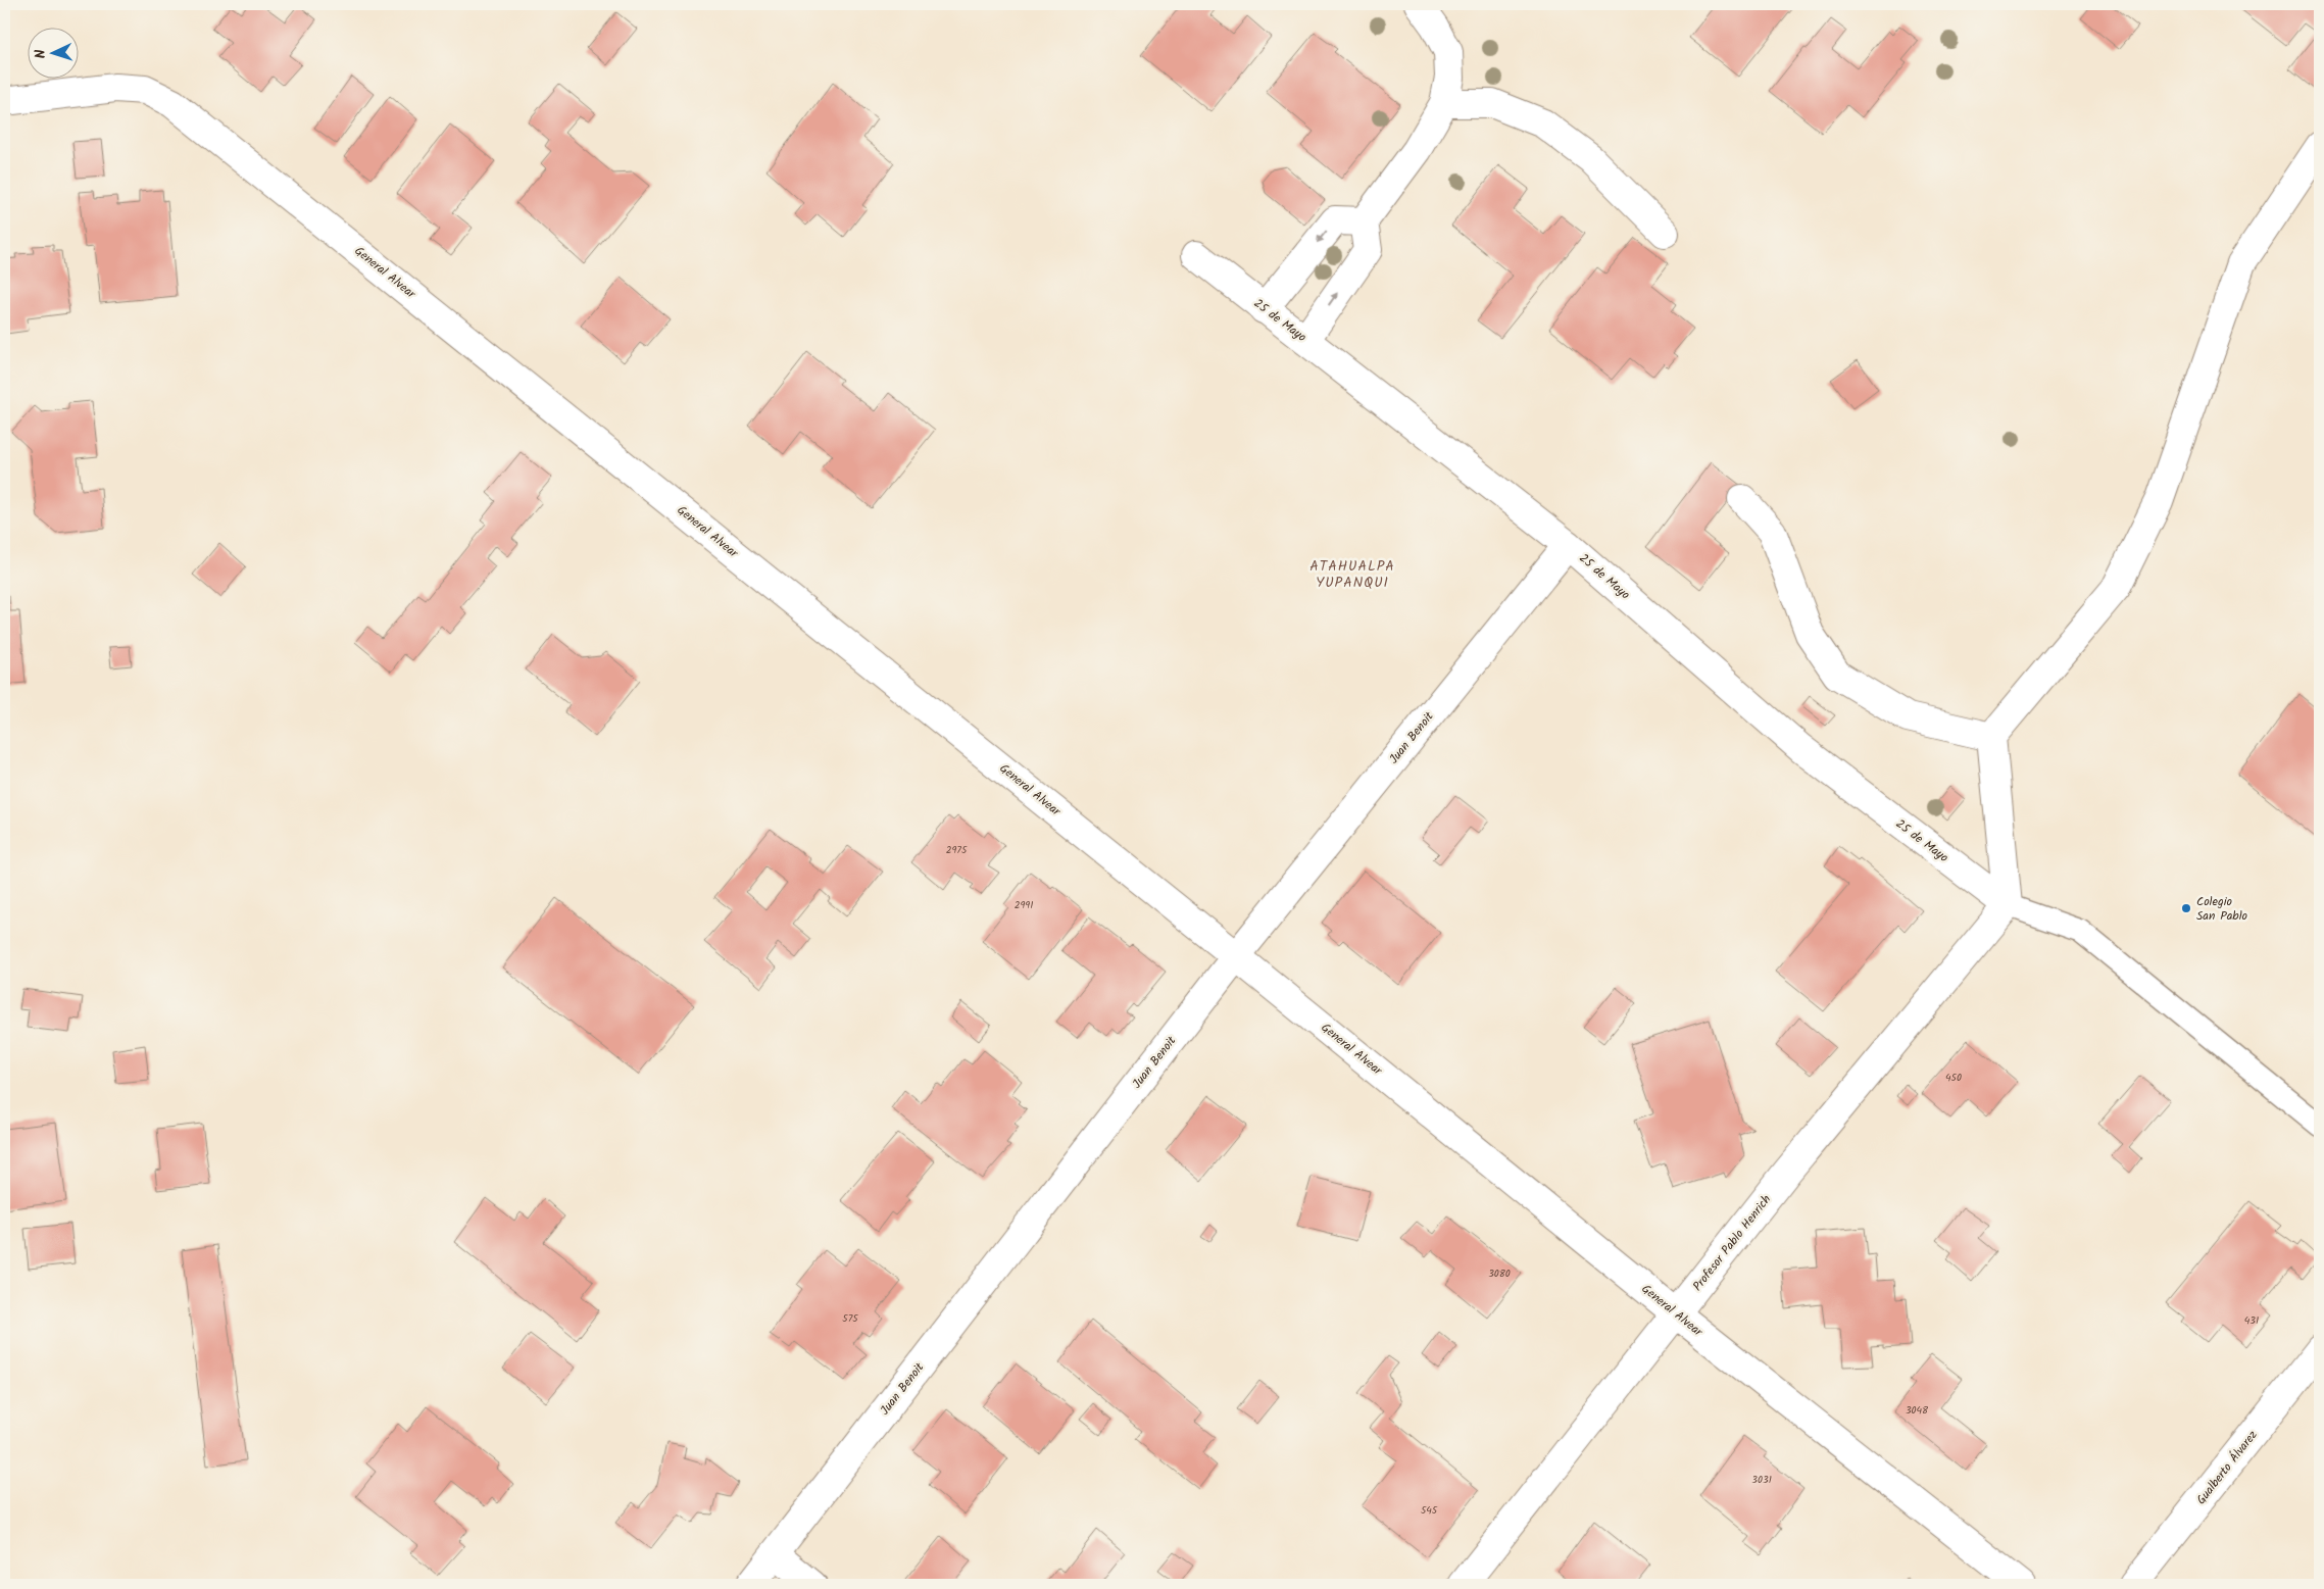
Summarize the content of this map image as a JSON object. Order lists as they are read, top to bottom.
{
  "streets": {
    "street": [
      "General Alvear",
      "25 de Mayo",
      "Juan Benoit",
      "Profesor Pablo Henrich",
      "Gualberto Álvarez"
    ]
  },
  "crossings": [
    ["General Alvear", "Juan Benoit"],
    ["General Alvear", "Profesor Pablo Henrich"],
    ["25 de Mayo", "Juan Benoit"],
    ["25 de Mayo", "Profesor Pablo Henrich"]
  ],
  "districts": ["ATAHUALPA YUPANQUI"],
  "places": ["Colegio San Pablo"],
  "house_numbers": [
    "2975",
    "2991",
    "450",
    "3080",
    "575",
    "431",
    "3048",
    "3031",
    "545"
  ],
  "north": "left"
}
